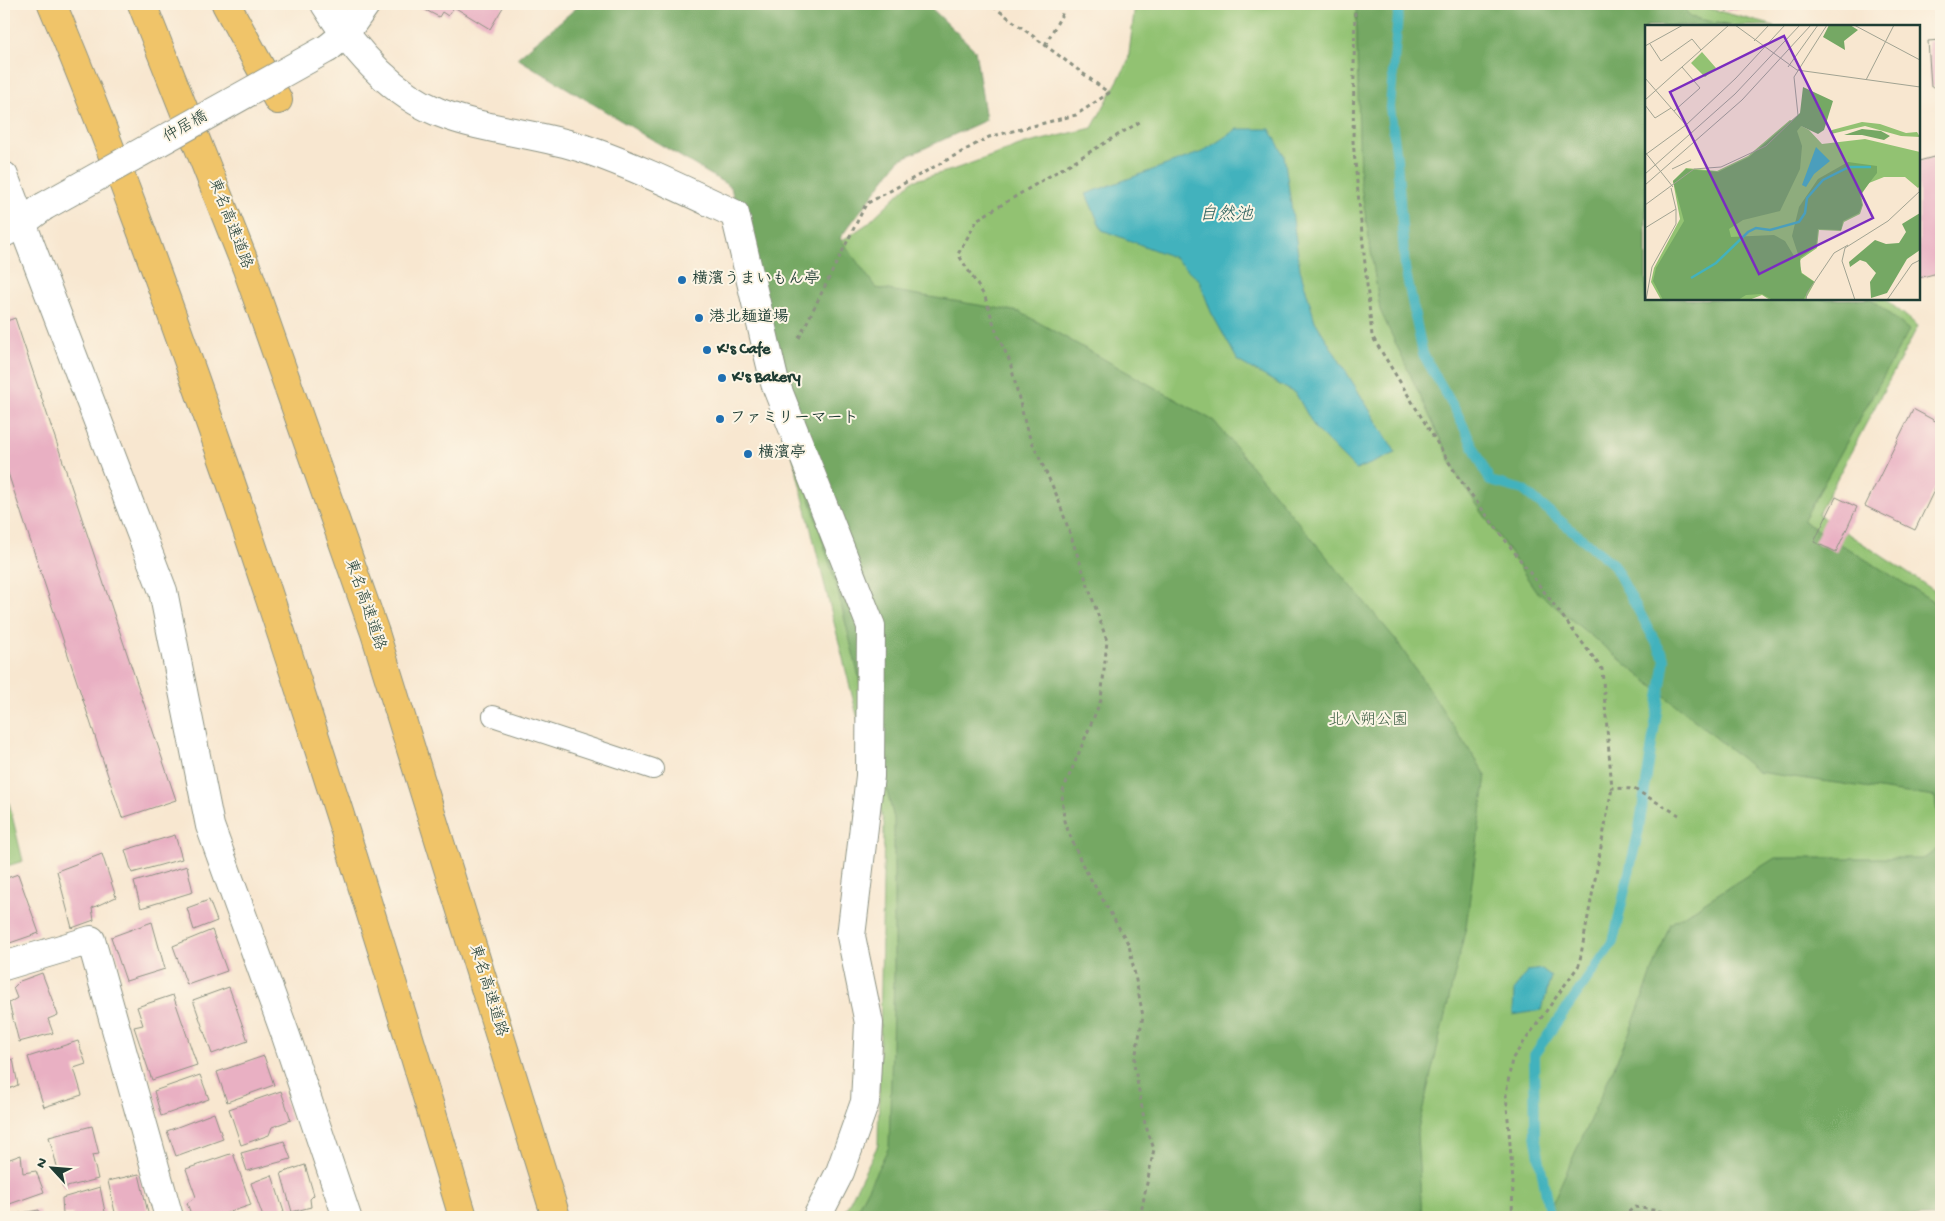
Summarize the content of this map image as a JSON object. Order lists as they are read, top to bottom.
{
  "streets": {
    "highway": ["東名高速道路"],
    "street": ["仲居橋"]
  },
  "water": ["自然池"],
  "parks": ["北八朔公園"],
  "places": [
    "横濱うまいもん亭",
    "港北麺道場",
    "K's Cafe",
    "K's Bakery",
    "ファミリーマート",
    "横濱亭"
  ],
  "north": "top left"
}
